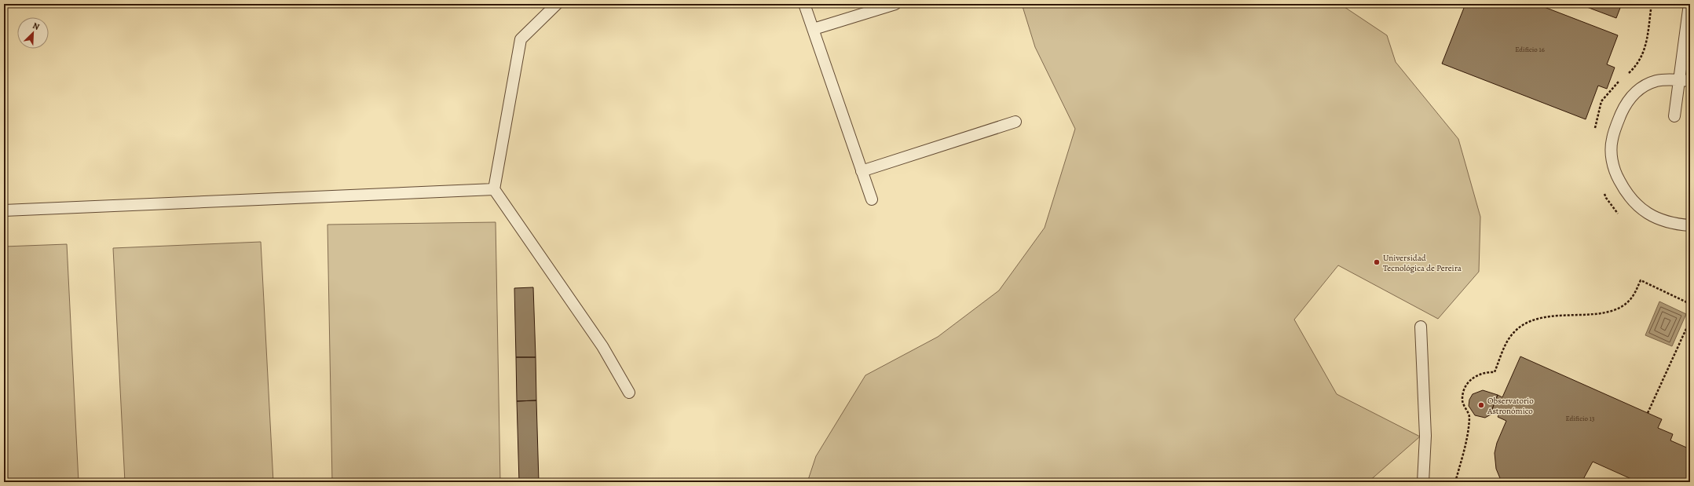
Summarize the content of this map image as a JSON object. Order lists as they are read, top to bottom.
{
  "places": ["Universidad Tecnológica de Pereira", "Observatorio Astronómico"],
  "house_numbers": ["Edificio 16", "Edificio 13"],
  "north": "top right"
}
